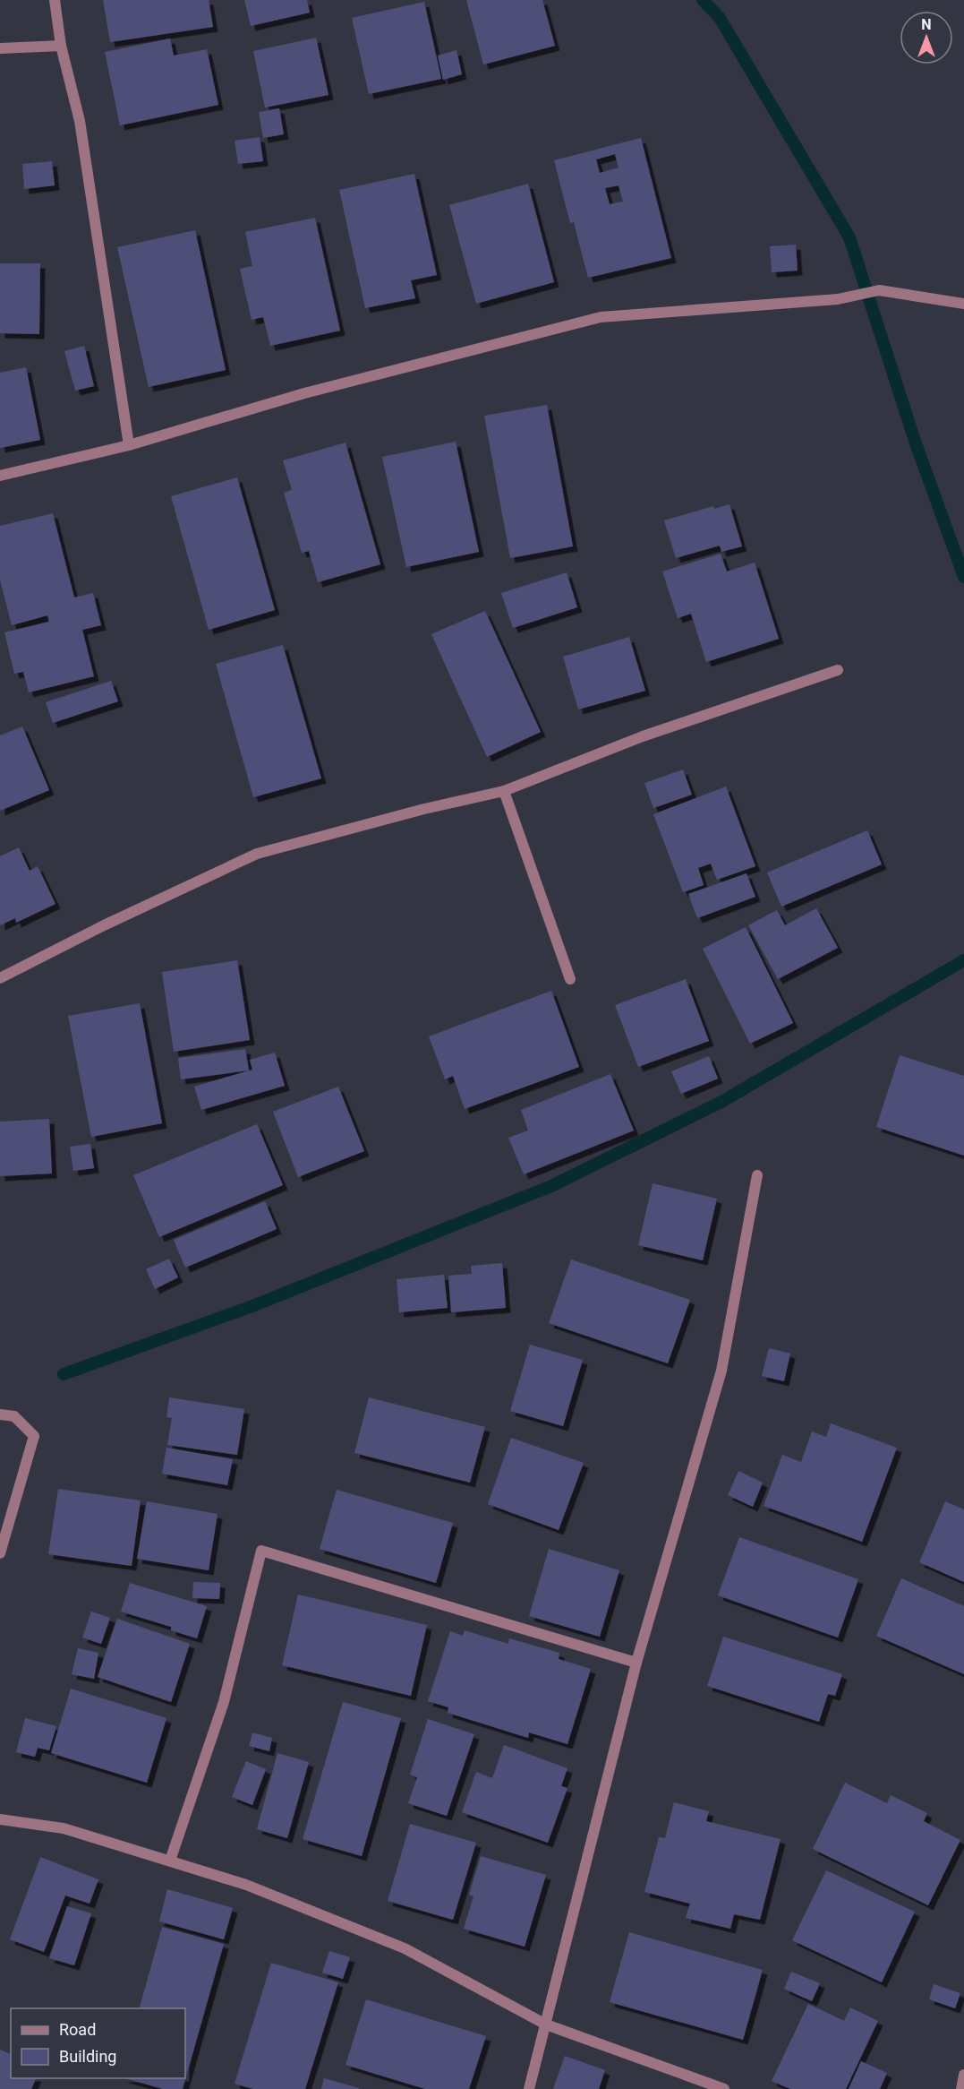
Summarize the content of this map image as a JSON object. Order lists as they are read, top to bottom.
{
  "legend": ["Road", "Building"],
  "north": "top"
}
